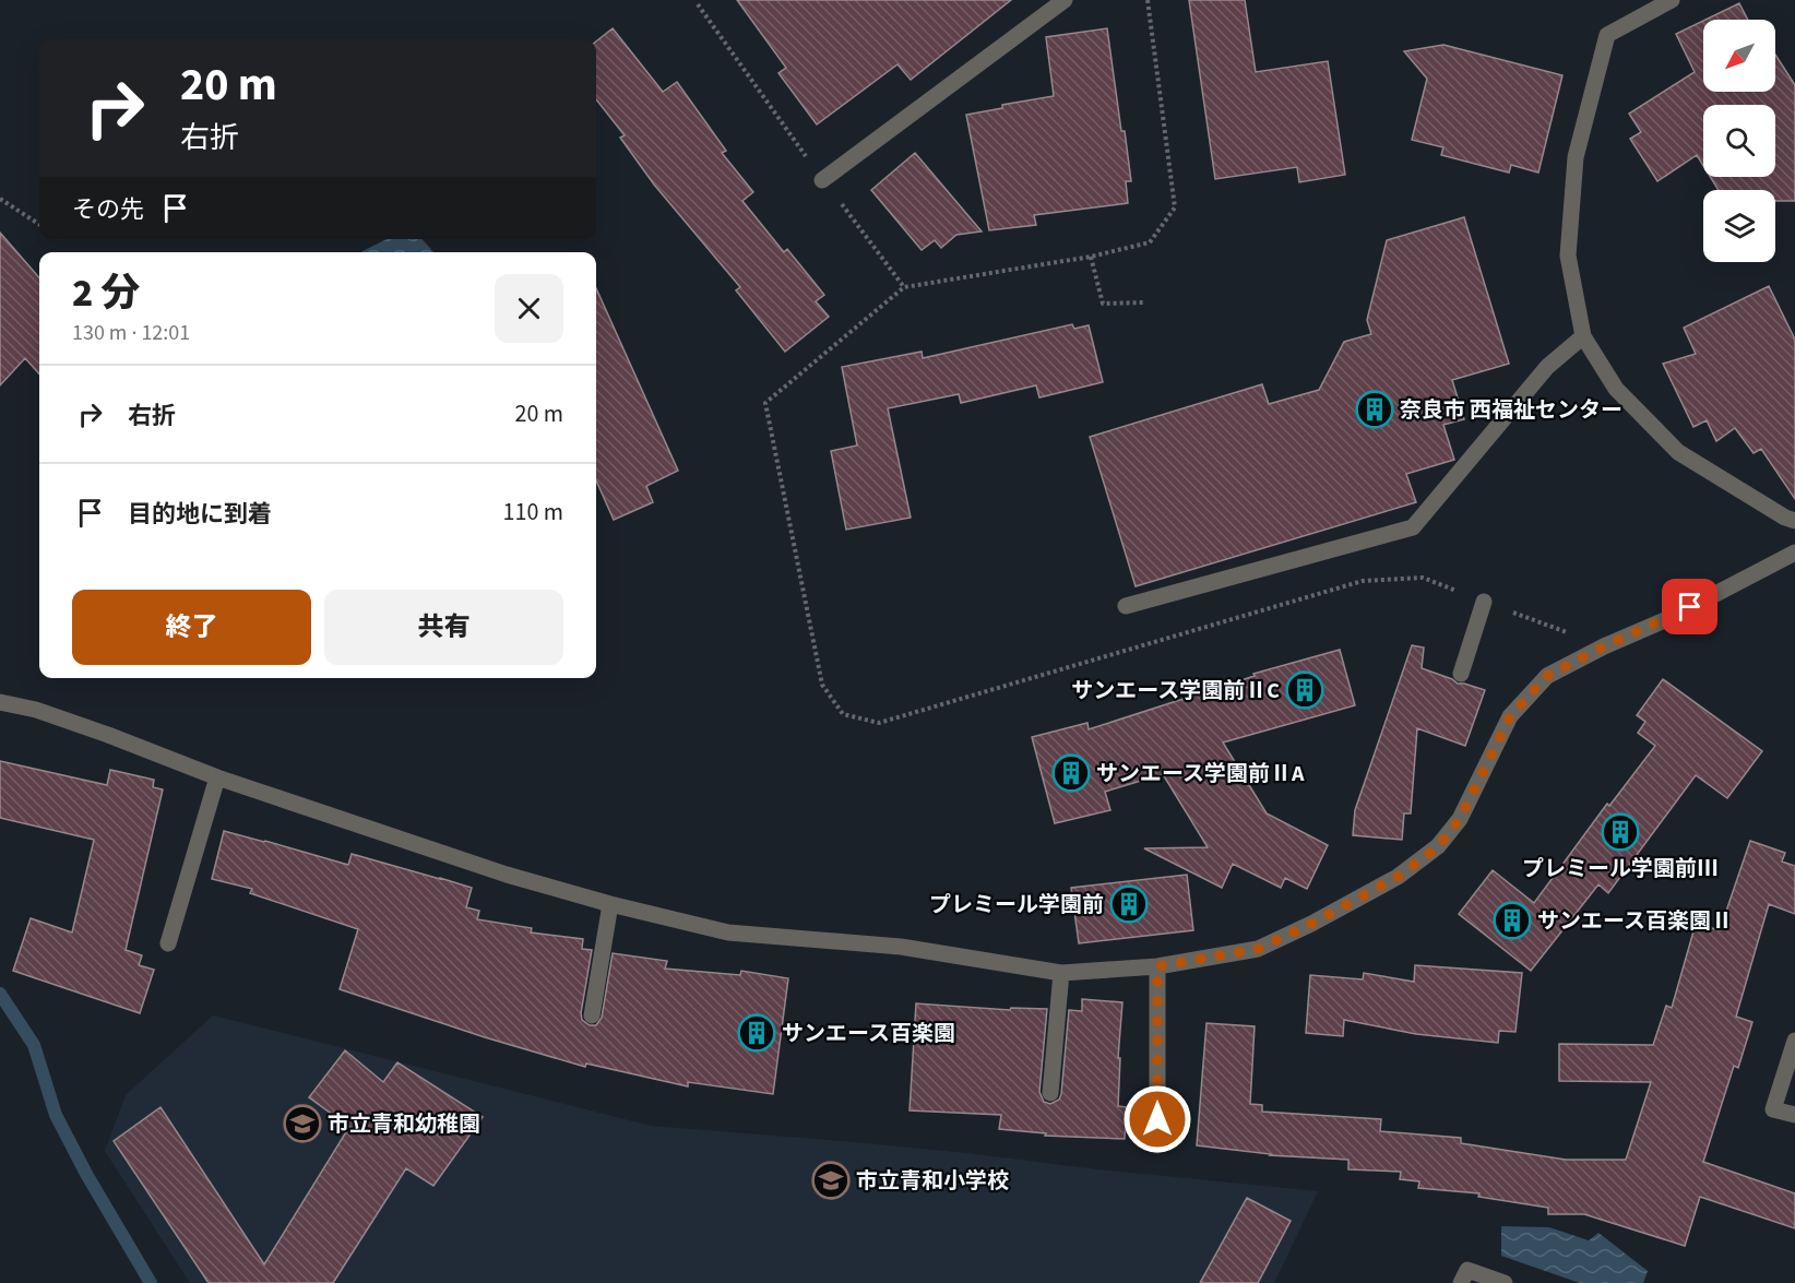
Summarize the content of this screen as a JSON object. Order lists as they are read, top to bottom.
{
  "places": {
    "building": [
      "奈良市 西福祉センター",
      "サンエース学園前ⅡC",
      "サンエース学園前ⅡA",
      "プレミール学園前Ⅲ",
      "プレミール学園前",
      "サンエース百楽園Ⅱ",
      "サンエース百楽園"
    ],
    "school or university": ["市立青和幼稚園", "市立青和小学校"]
  },
  "north": "bottom left",
  "page": {
    "turn": ["20 m", "右折"],
    "then": "その先",
    "heading": ["2 分", "130 m · 12:01"],
    "list": [
      {
        "name": "右折",
        "value": "20 m"
      },
      {
        "name": "目的地に到着",
        "value": "110 m"
      }
    ],
    "buttons": ["終了", "共有"]
  }
}
